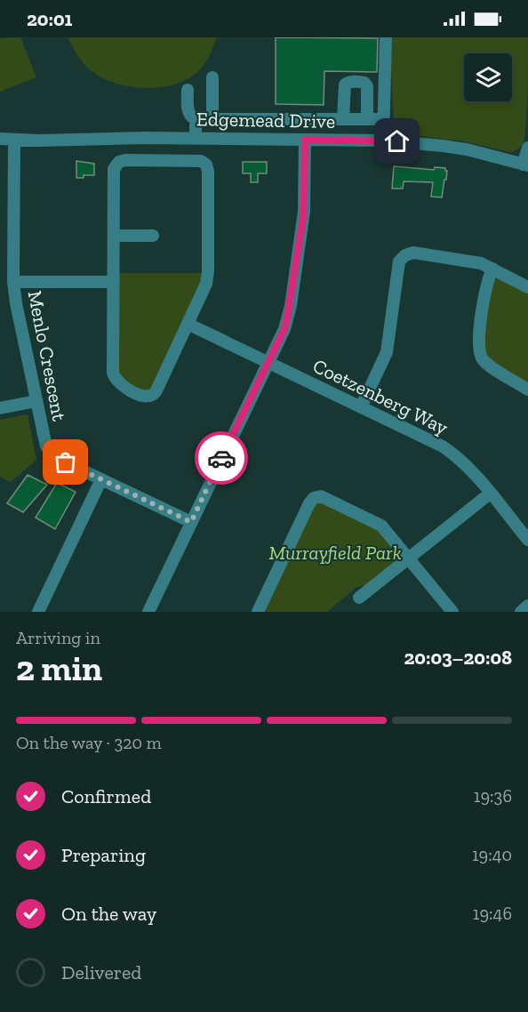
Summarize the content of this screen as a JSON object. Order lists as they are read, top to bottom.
{
  "streets": {
    "street": ["Edgemead Drive", "Menlo Crescent", "Coetzenberg Way"]
  },
  "crossings": [
    ["Edgemead Drive", "Menlo Crescent"]
  ],
  "parks": ["Murrayfield Park"],
  "page": {
    "status": "20:01",
    "heading": ["2 min", "Arriving in", "20:03–20:08"],
    "bar": "On the way · 320 m",
    "list": [
      ["Confirmed", "19:36"],
      ["Preparing", "19:40"],
      ["On the way", "19:46"],
      "Delivered"
    ]
  }
}
